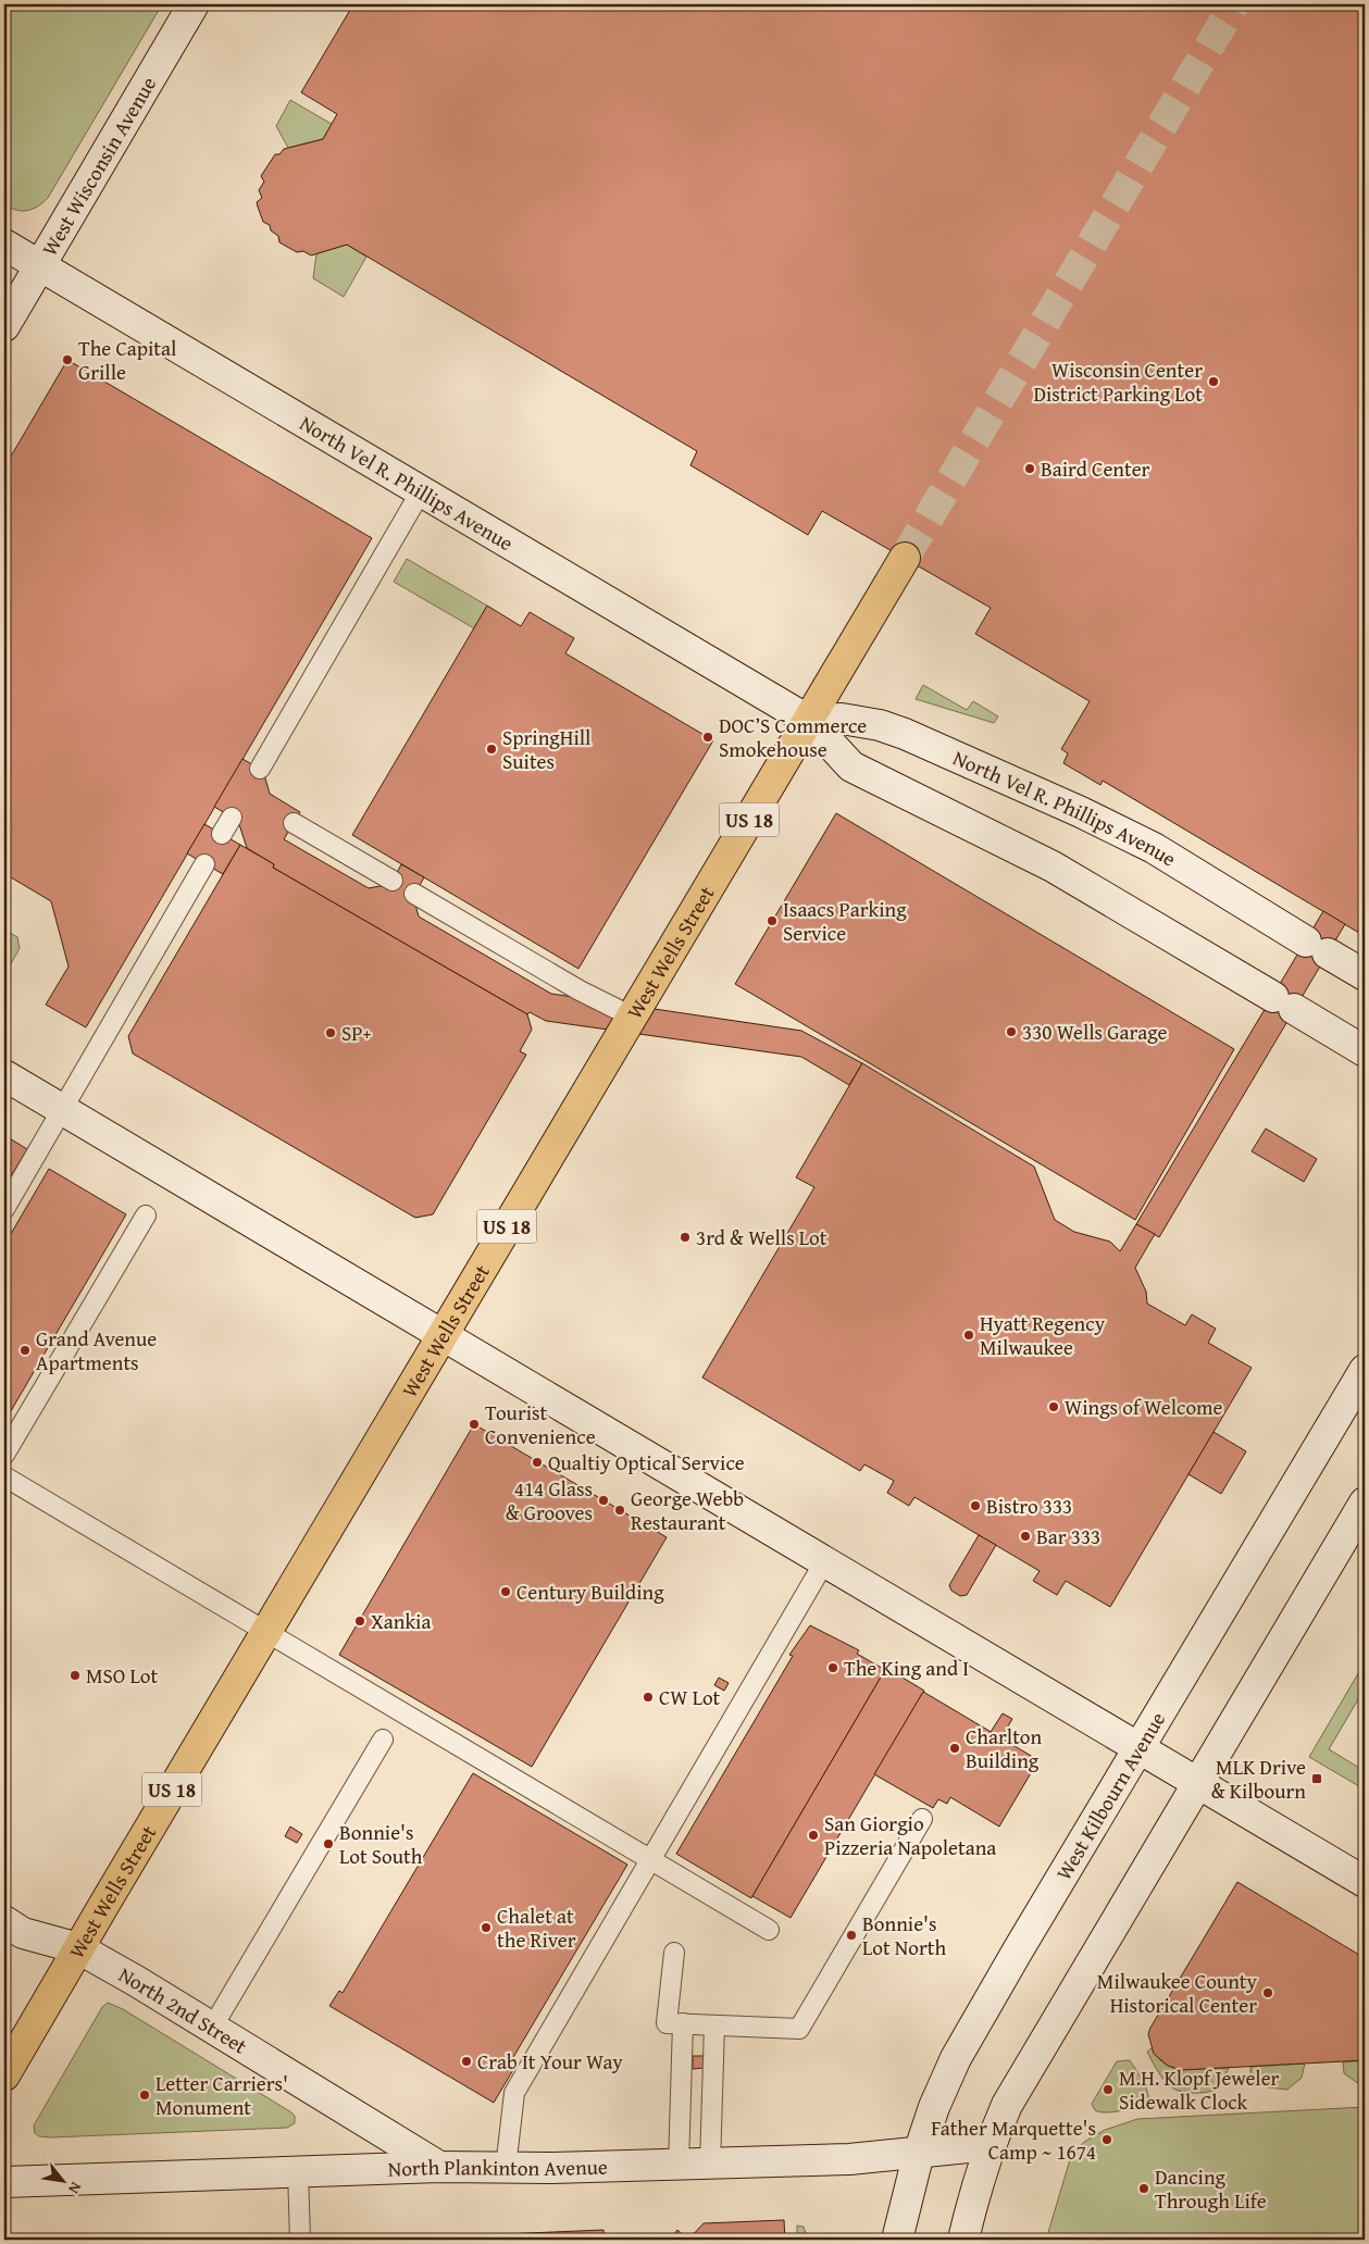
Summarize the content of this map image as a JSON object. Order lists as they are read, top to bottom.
{
  "streets": {
    "main road": ["US 18", "West Wells Street"],
    "street": [
      "West Wisconsin Avenue",
      "North Vel R. Phillips Avenue",
      "West Kilbourn Avenue",
      "North 2nd Street",
      "North Plankinton Avenue"
    ]
  },
  "crossings": [
    ["West Wisconsin Avenue", "North Vel R. Phillips Avenue"],
    ["North Vel R. Phillips Avenue", "West Wells Street"],
    ["West Wells Street", "North 2nd Street"],
    ["West Kilbourn Avenue", "North Plankinton Avenue"],
    ["North 2nd Street", "North Plankinton Avenue"]
  ],
  "places": {
    "other": [
      "The Capital Grille",
      "Wisconsin Center District Parking Lot",
      "Baird Center",
      "DOC’S Commerce Smokehouse",
      "SpringHill Suites",
      "Isaacs Parking Service",
      "330 Wells Garage",
      "SP+",
      "3rd & Wells Lot",
      "Hyatt Regency Milwaukee",
      "Grand Avenue Apartments",
      "Wings of Welcome",
      "Tourist Convenience",
      "Qualtiy Optical Service",
      "414 Glass & Grooves",
      "Bistro 333",
      "George Webb Restaurant",
      "Bar 333",
      "Century Building",
      "Xankia",
      "The King and I",
      "MSO Lot",
      "CW Lot",
      "Charlton Building",
      "San Giorgio Pizzeria Napoletana",
      "Bonnie's Lot South",
      "Chalet at the River",
      "Bonnie's Lot North",
      "Milwaukee County Historical Center",
      "Crab It Your Way",
      "M.H. Klopf Jeweler Sidewalk Clock",
      "Letter Carriers' Monument",
      "Father Marquette's Camp ~ 1674",
      "Dancing Through Life"
    ],
    "transit": ["MLK Drive & Kilbourn"]
  },
  "north": "bottom right"
}
